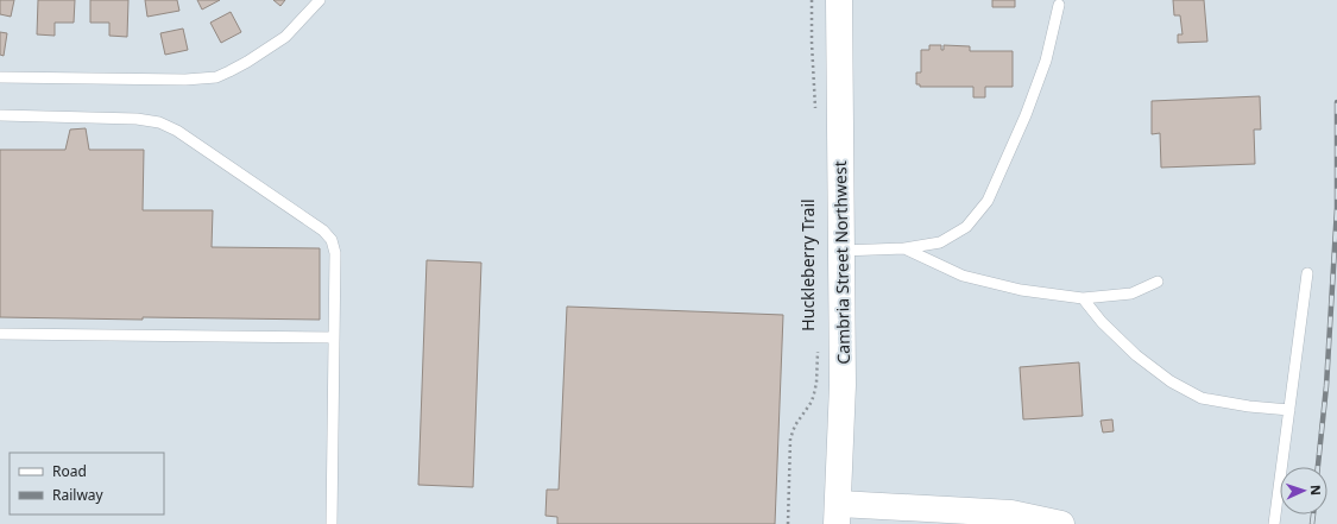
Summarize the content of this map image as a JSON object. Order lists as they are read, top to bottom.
{
  "streets": {
    "street": ["Cambria Street Northwest"],
    "path": ["Huckleberry Trail"]
  },
  "legend": ["Road", "Railway"],
  "north": "right"
}
